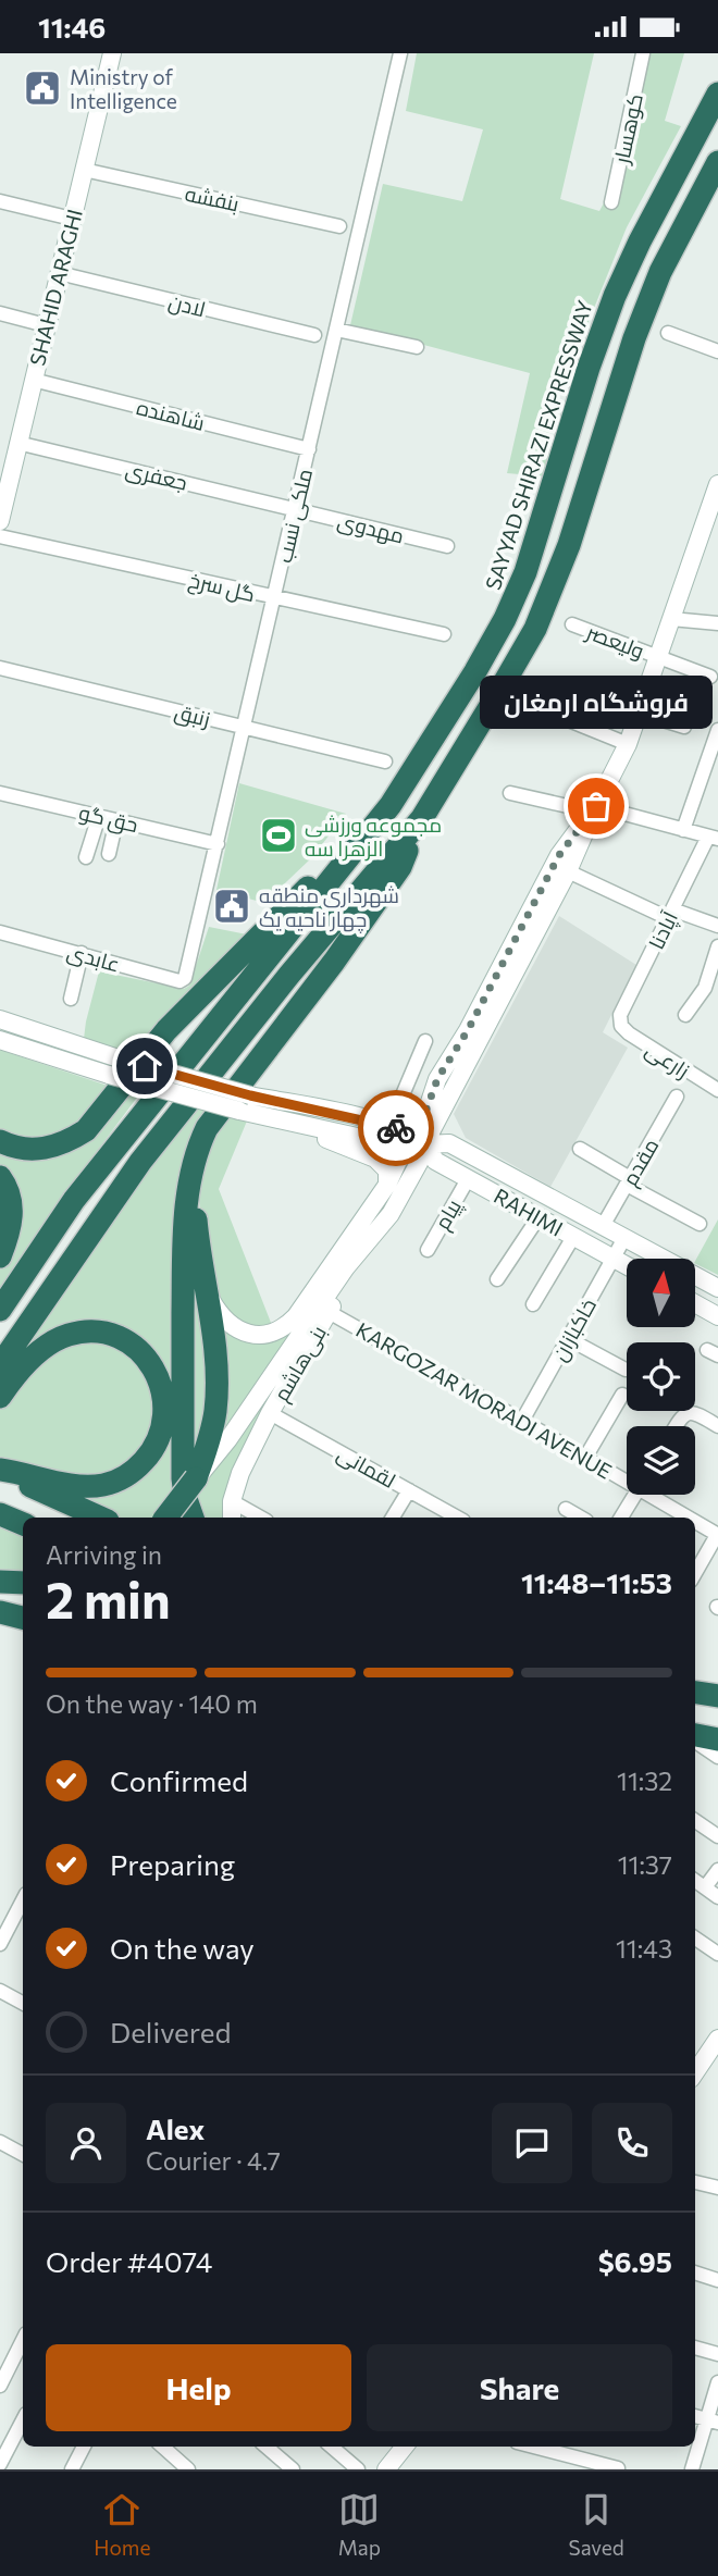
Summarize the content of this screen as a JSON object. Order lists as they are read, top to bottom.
{
  "streets": {
    "highway": ["SAYYAD SHIRAZI EXPRESSWAY"],
    "main road": ["SHAHID ARAGHI", "RAHIMI", "بنی‌هاشم"],
    "street": [
      "کوهسار",
      "بنفشه",
      "لادن",
      "شاهنده",
      "جعفری",
      "ملکی نسب",
      "مهدوی",
      "گل سرخ",
      "ولیعصر",
      "زنبق",
      "حق گو",
      "آپادنا",
      "عابدی",
      "زارعی",
      "مقدم",
      "پیام",
      "خاکبازان",
      "KARGOZAR MORADI AVENUE",
      "لقمانی"
    ]
  },
  "crossings": [
    ["بنفشه", "SHAHID ARAGHI"],
    ["SHAHID ARAGHI", "لادن"],
    ["SHAHID ARAGHI", "شاهنده"],
    ["SHAHID ARAGHI", "جعفری"],
    ["شاهنده", "ملکی نسب"],
    ["جعفری", "ملکی نسب"],
    ["جعفری", "مهدوی"],
    ["ملکی نسب", "مهدوی"],
    ["ملکی نسب", "گل سرخ"],
    ["ملکی نسب", "زنبق"],
    ["ملکی نسب", "حق گو"],
    ["ملکی نسب", "عابدی"],
    ["آپادنا", "زارعی"],
    ["RAHIMI", "پیام"],
    ["RAHIMI", "خاکبازان"],
    ["خاکبازان", "KARGOZAR MORADI AVENUE"],
    ["بنی‌هاشم", "KARGOZAR MORADI AVENUE"],
    ["بنی‌هاشم", "لقمانی"]
  ],
  "places": {
    "public building": ["Ministry of Intelligence", "شهرداری منطقه چهار ناحیه یک"],
    "other": ["فروشگاه ارمغان"],
    "sports": ["مجموعه ورزشی الزهرا سه"]
  },
  "north": "top",
  "page": {
    "status": "11:46",
    "bubble": "فروشگاه ارمغان",
    "heading": ["2 min", "Arriving in", "11:48–11:53"],
    "panel": [
      "Alex",
      "Courier · 4.7",
      "Order #4074",
      "$6.95"
    ],
    "bar": "On the way · 140 m",
    "list": [
      ["Confirmed", "11:32"],
      ["Preparing", "11:37"],
      ["On the way", "11:43"],
      "Delivered"
    ],
    "buttons": ["Help", "Share"],
    "tabs": ["Home", "Map", "Saved"]
  }
}
